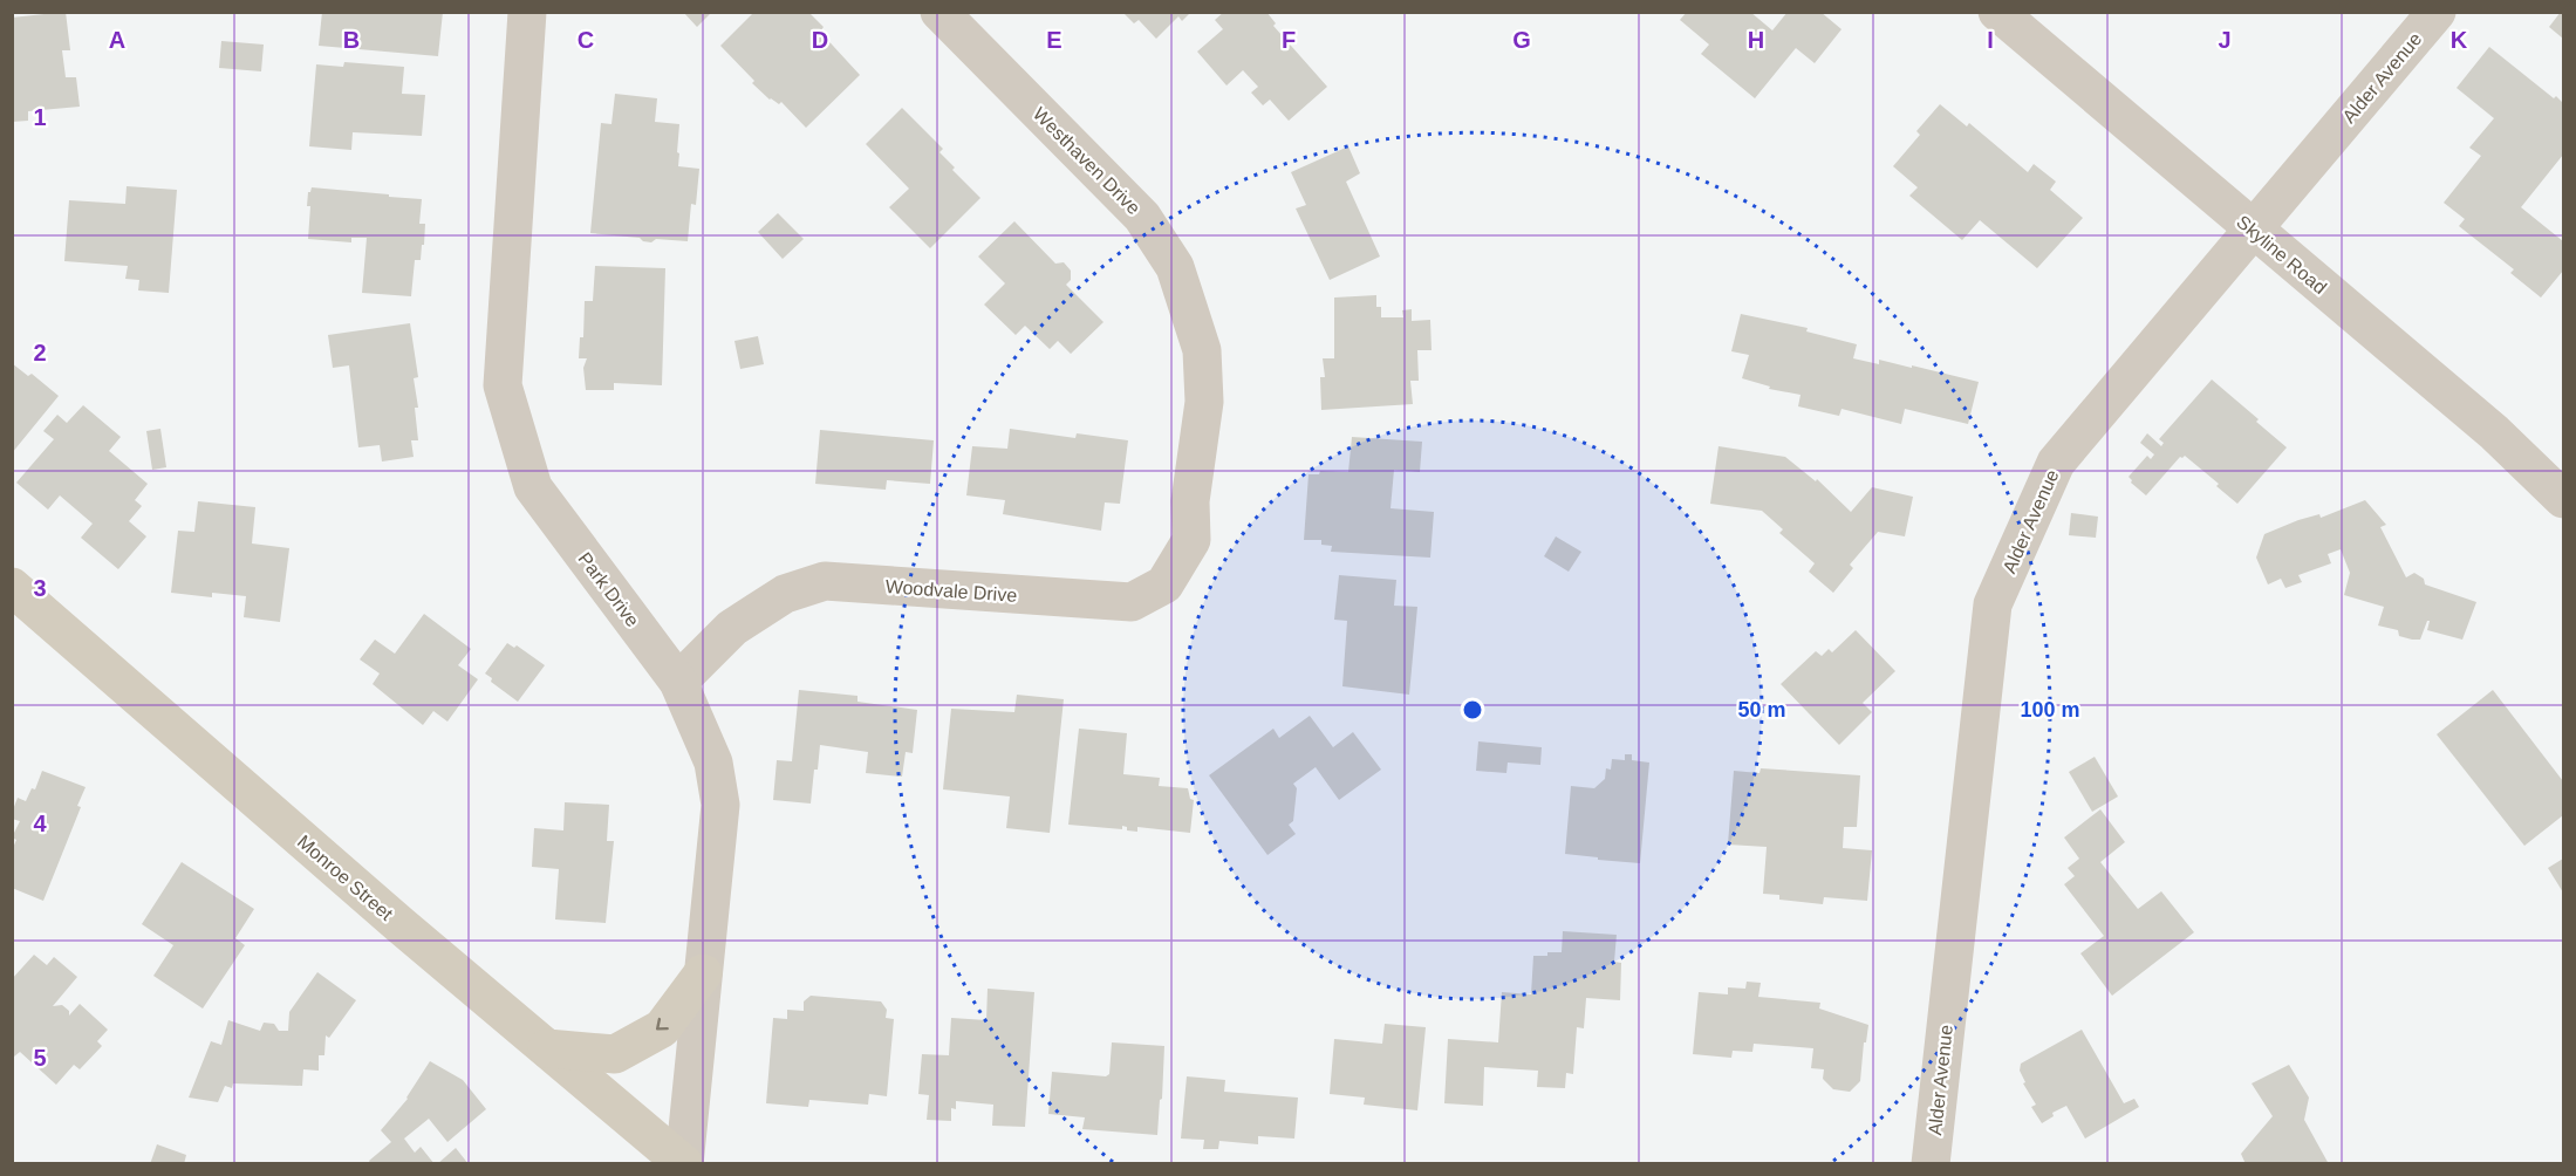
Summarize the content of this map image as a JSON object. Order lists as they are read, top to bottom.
{
  "streets": {
    "main road": ["Monroe Street"],
    "street": [
      "Alder Avenue",
      "Westhaven Drive",
      "Skyline Road",
      "Park Drive",
      "Woodvale Drive"
    ]
  },
  "crossings": [
    ["Alder Avenue", "Skyline Road"],
    ["Westhaven Drive", "Woodvale Drive"],
    ["Park Drive", "Woodvale Drive"],
    ["Park Drive", "Monroe Street"]
  ],
  "grid": {
    "columns": [
      "A",
      "B",
      "C",
      "D",
      "E",
      "F",
      "G",
      "H",
      "I",
      "J",
      "K"
    ],
    "rows": [
      "1",
      "2",
      "3",
      "4",
      "5"
    ]
  },
  "rings": ["50 m", "100 m"]
}
